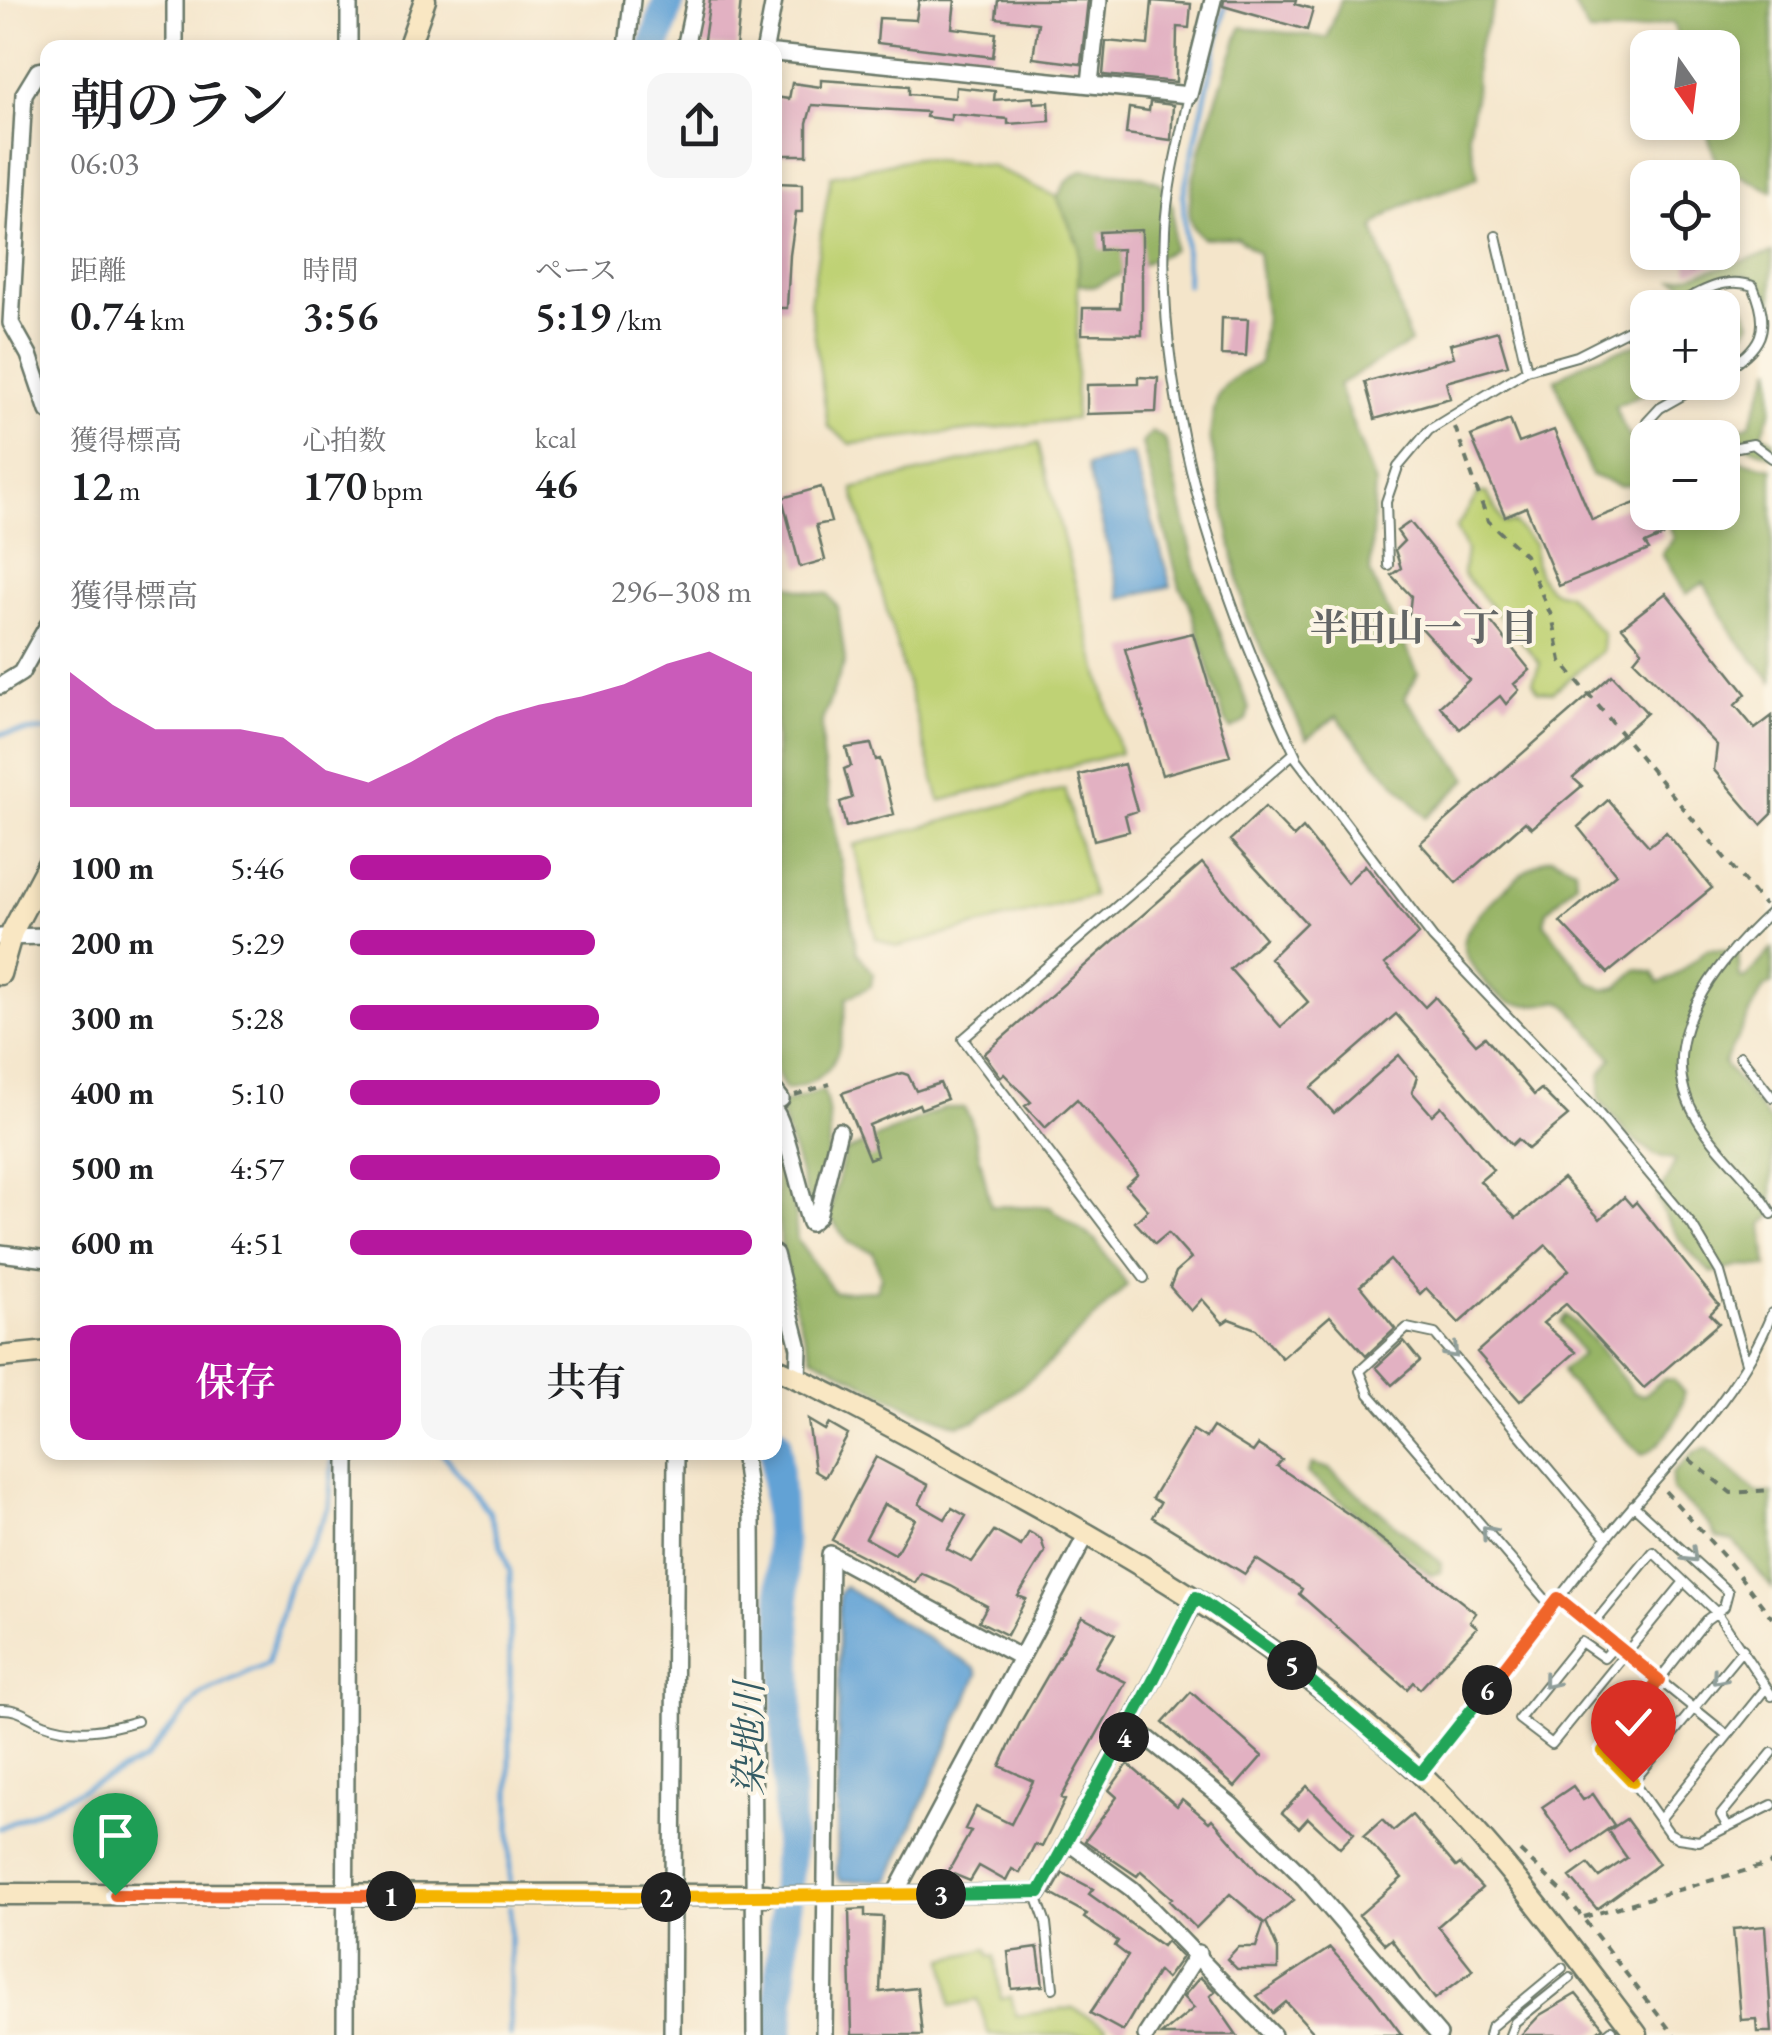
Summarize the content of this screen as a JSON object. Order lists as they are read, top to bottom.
{
  "districts": ["半田山一丁目"],
  "water": ["染地川"],
  "north": "bottom",
  "page": {
    "map_buttons": ["+", "−"],
    "heading": ["朝のラン", "06:03"],
    "stats": [
      ["距離", "0.74 km"],
      ["時間", "3:56"],
      ["ペース", "5:19 /km"],
      ["獲得標高", "12 m"],
      ["心拍数", "170 bpm"],
      ["kcal", "46"]
    ],
    "chart": ["獲得標高", "296–308 m"],
    "list": [
      {
        "name": "100 m",
        "note": "5:46"
      },
      {
        "name": "200 m",
        "note": "5:29"
      },
      {
        "name": "300 m",
        "note": "5:28"
      },
      {
        "name": "400 m",
        "note": "5:10"
      },
      {
        "name": "500 m",
        "note": "4:57"
      },
      {
        "name": "600 m",
        "note": "4:51"
      }
    ],
    "buttons": ["保存", "共有"],
    "pins": [
      "5",
      "6",
      "4",
      "3",
      "1",
      "2"
    ]
  }
}
